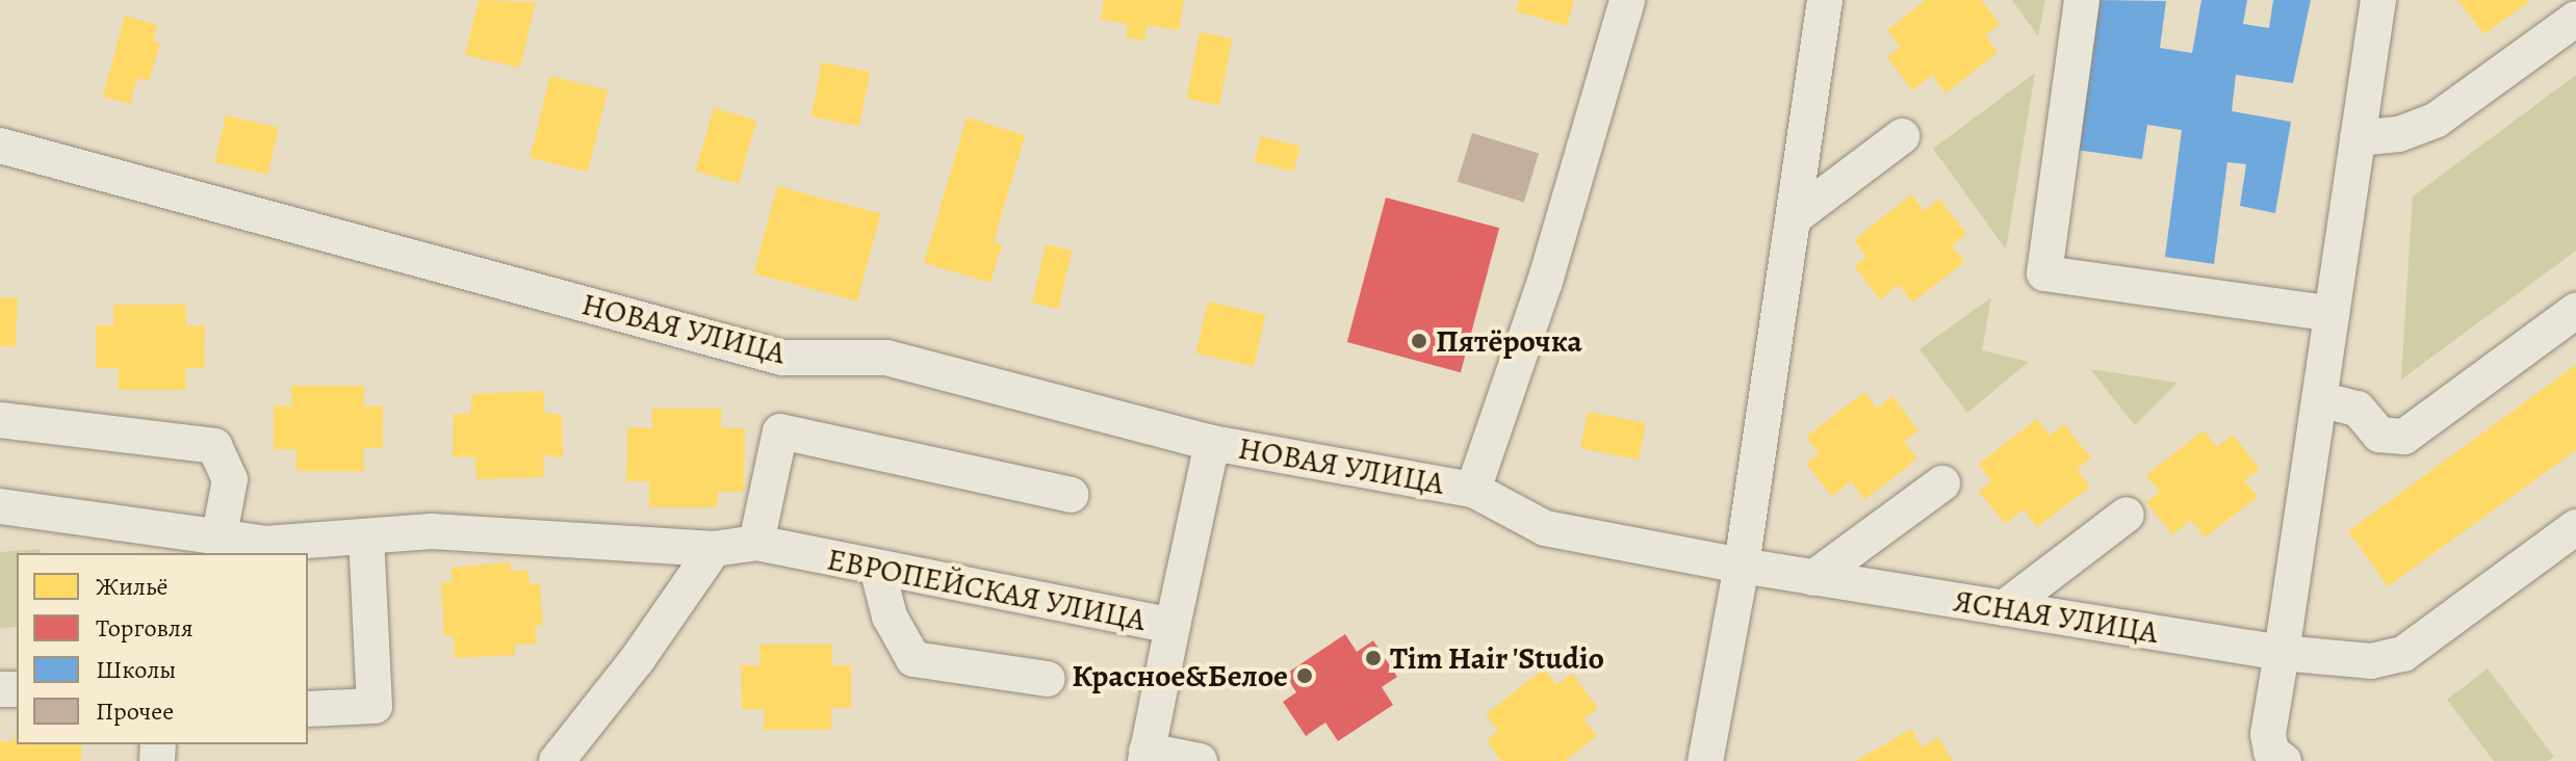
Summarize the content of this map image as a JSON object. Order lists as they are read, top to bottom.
{
  "streets": {
    "street": ["НОВАЯ УЛИЦА", "ЕВРОПЕЙСКАЯ УЛИЦА", "ЯСНАЯ УЛИЦА"]
  },
  "crossings": [
    ["НОВАЯ УЛИЦА", "ЕВРОПЕЙСКАЯ УЛИЦА"],
    ["НОВАЯ УЛИЦА", "ЯСНАЯ УЛИЦА"]
  ],
  "places": ["Пятёрочка", "Tim Hair 'Studio", "Красное&Белое"],
  "legend": [
    "Жильё",
    "Торговля",
    "Школы",
    "Прочее"
  ]
}
